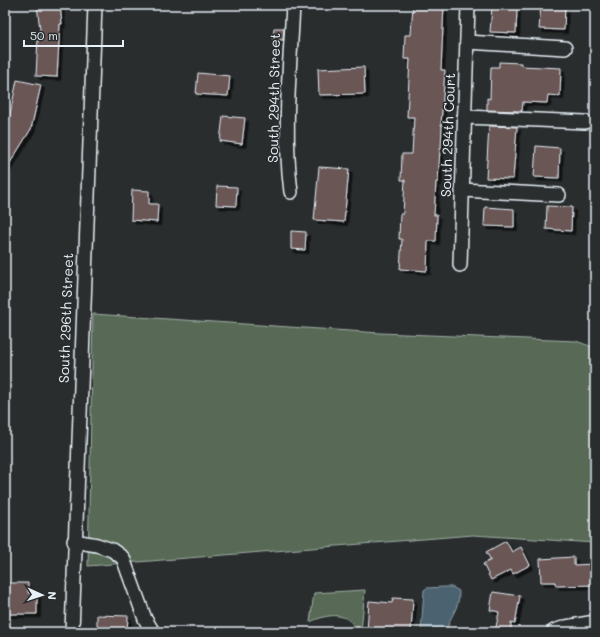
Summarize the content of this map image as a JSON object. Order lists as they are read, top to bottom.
{
  "streets": {
    "street": ["South 294th Street", "South 294th Court", "South 296th Street"]
  },
  "scale_bar": "50 m",
  "north": "right"
}
